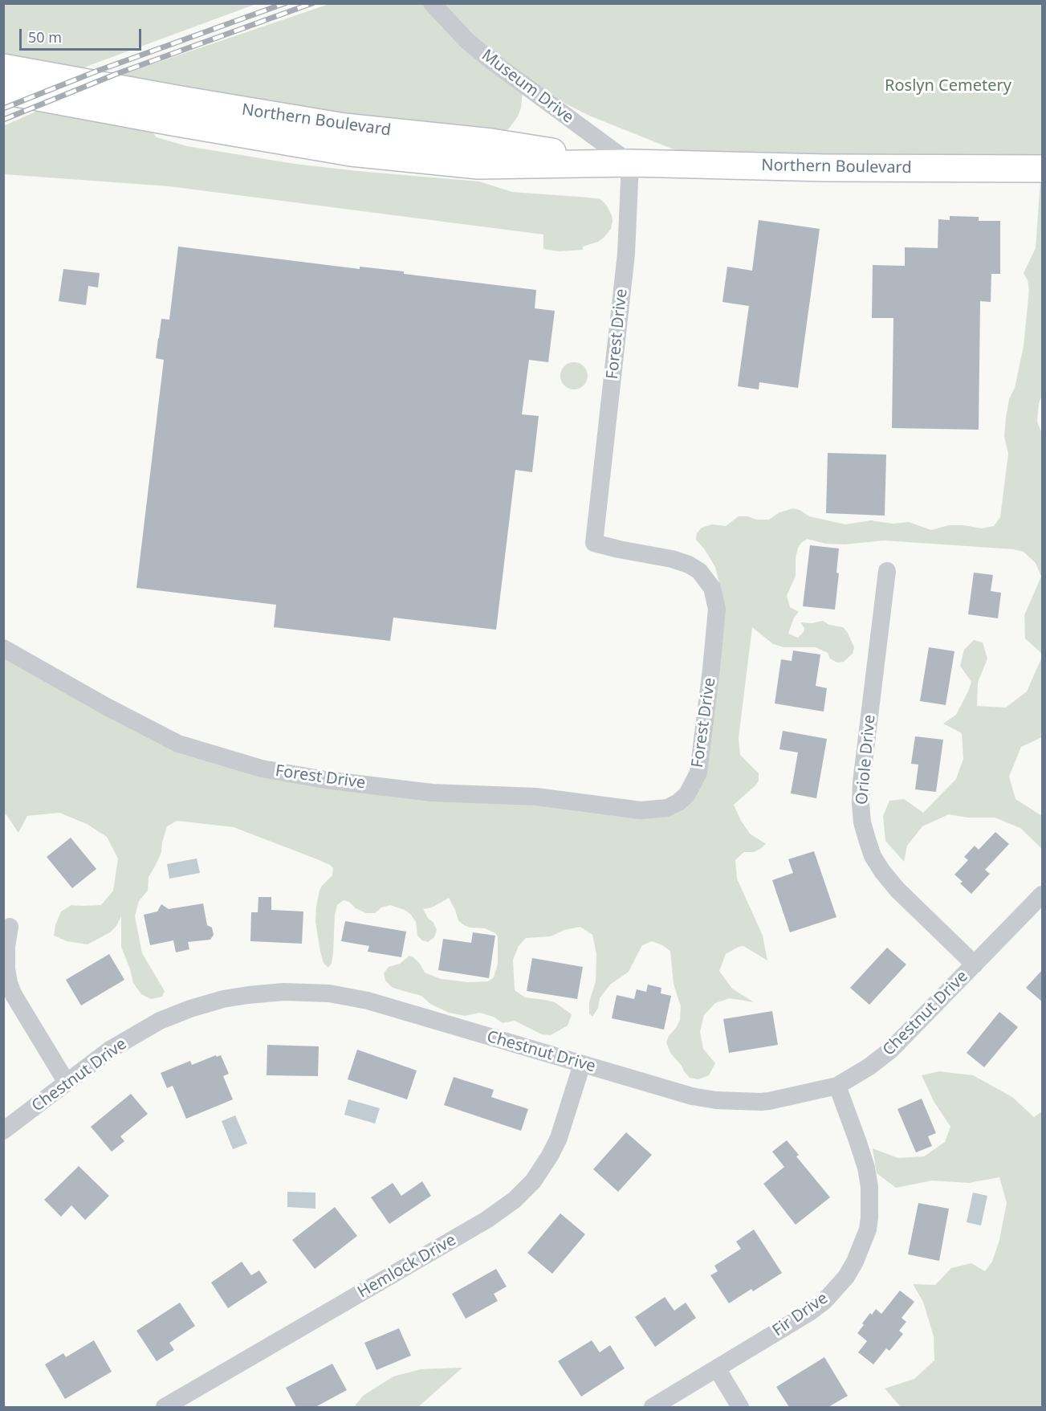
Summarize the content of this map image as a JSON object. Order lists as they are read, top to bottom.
{
  "streets": {
    "main road": ["Northern Boulevard"],
    "street": [
      "Museum Drive",
      "Forest Drive",
      "Oriole Drive",
      "Chestnut Drive",
      "Hemlock Drive",
      "Fir Drive"
    ]
  },
  "crossings": [
    ["Museum Drive", "Northern Boulevard"],
    ["Museum Drive", "Forest Drive"],
    ["Northern Boulevard", "Forest Drive"],
    ["Oriole Drive", "Chestnut Drive"],
    ["Chestnut Drive", "Hemlock Drive"],
    ["Chestnut Drive", "Fir Drive"]
  ],
  "parks": ["Roslyn Cemetery"],
  "scale_bar": "50 m"
}
